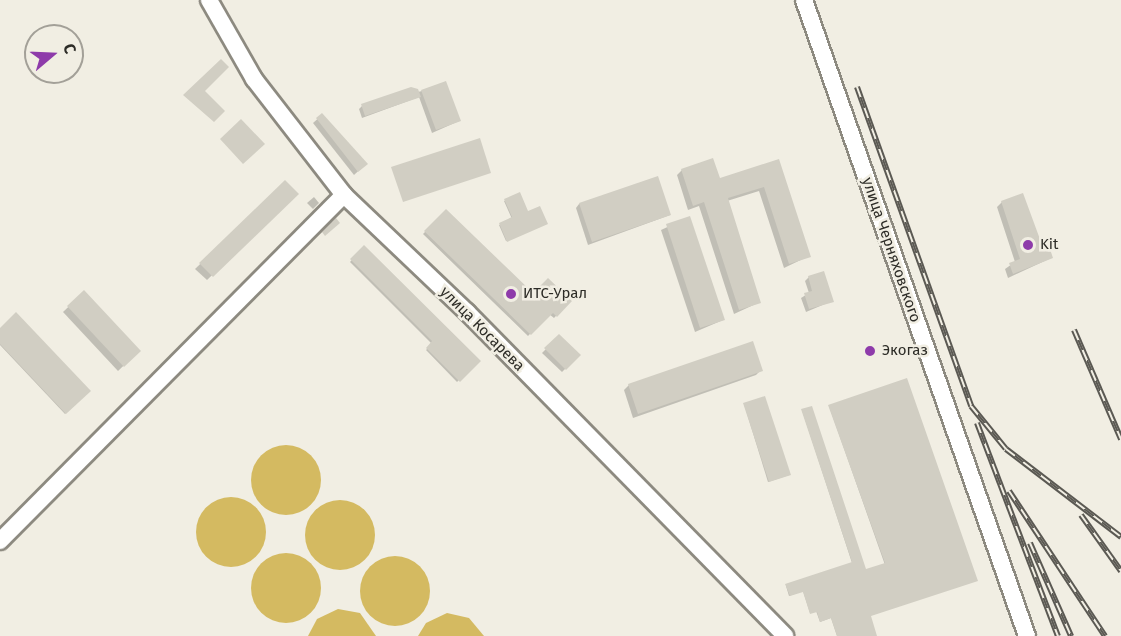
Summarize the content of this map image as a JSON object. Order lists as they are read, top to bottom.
{
  "streets": {
    "street": ["улица Черняховского", "улица Косарева"]
  },
  "places": ["Kit", "ИТС-Урал", "Экогаз"],
  "north": "right"
}
